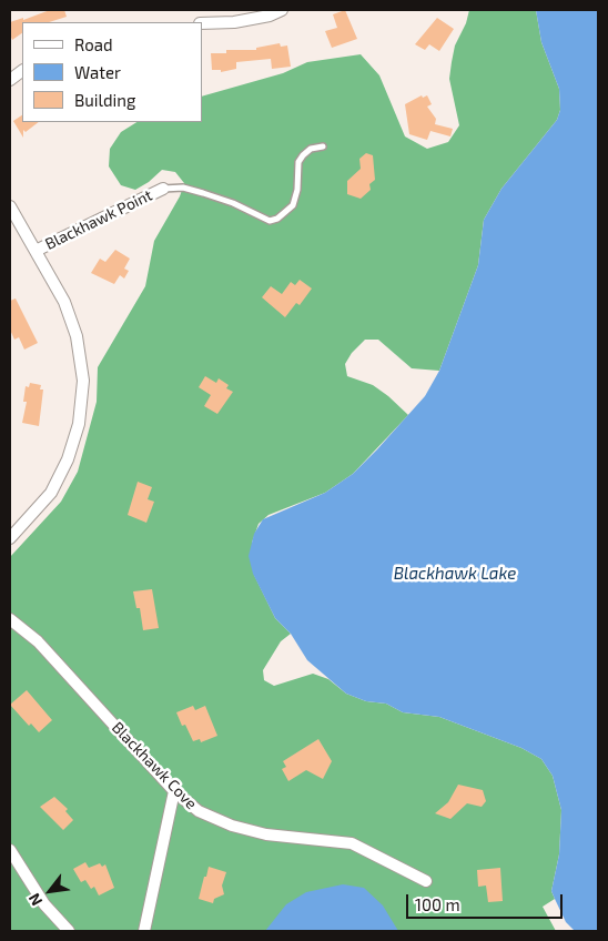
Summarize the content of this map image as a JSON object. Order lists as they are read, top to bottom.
{
  "streets": {
    "street": ["Blackhawk Point", "Blackhawk Cove"]
  },
  "water": ["Blackhawk Lake"],
  "legend": ["Road", "Water", "Building"],
  "scale_bar": "100 m",
  "north": "bottom left"
}
